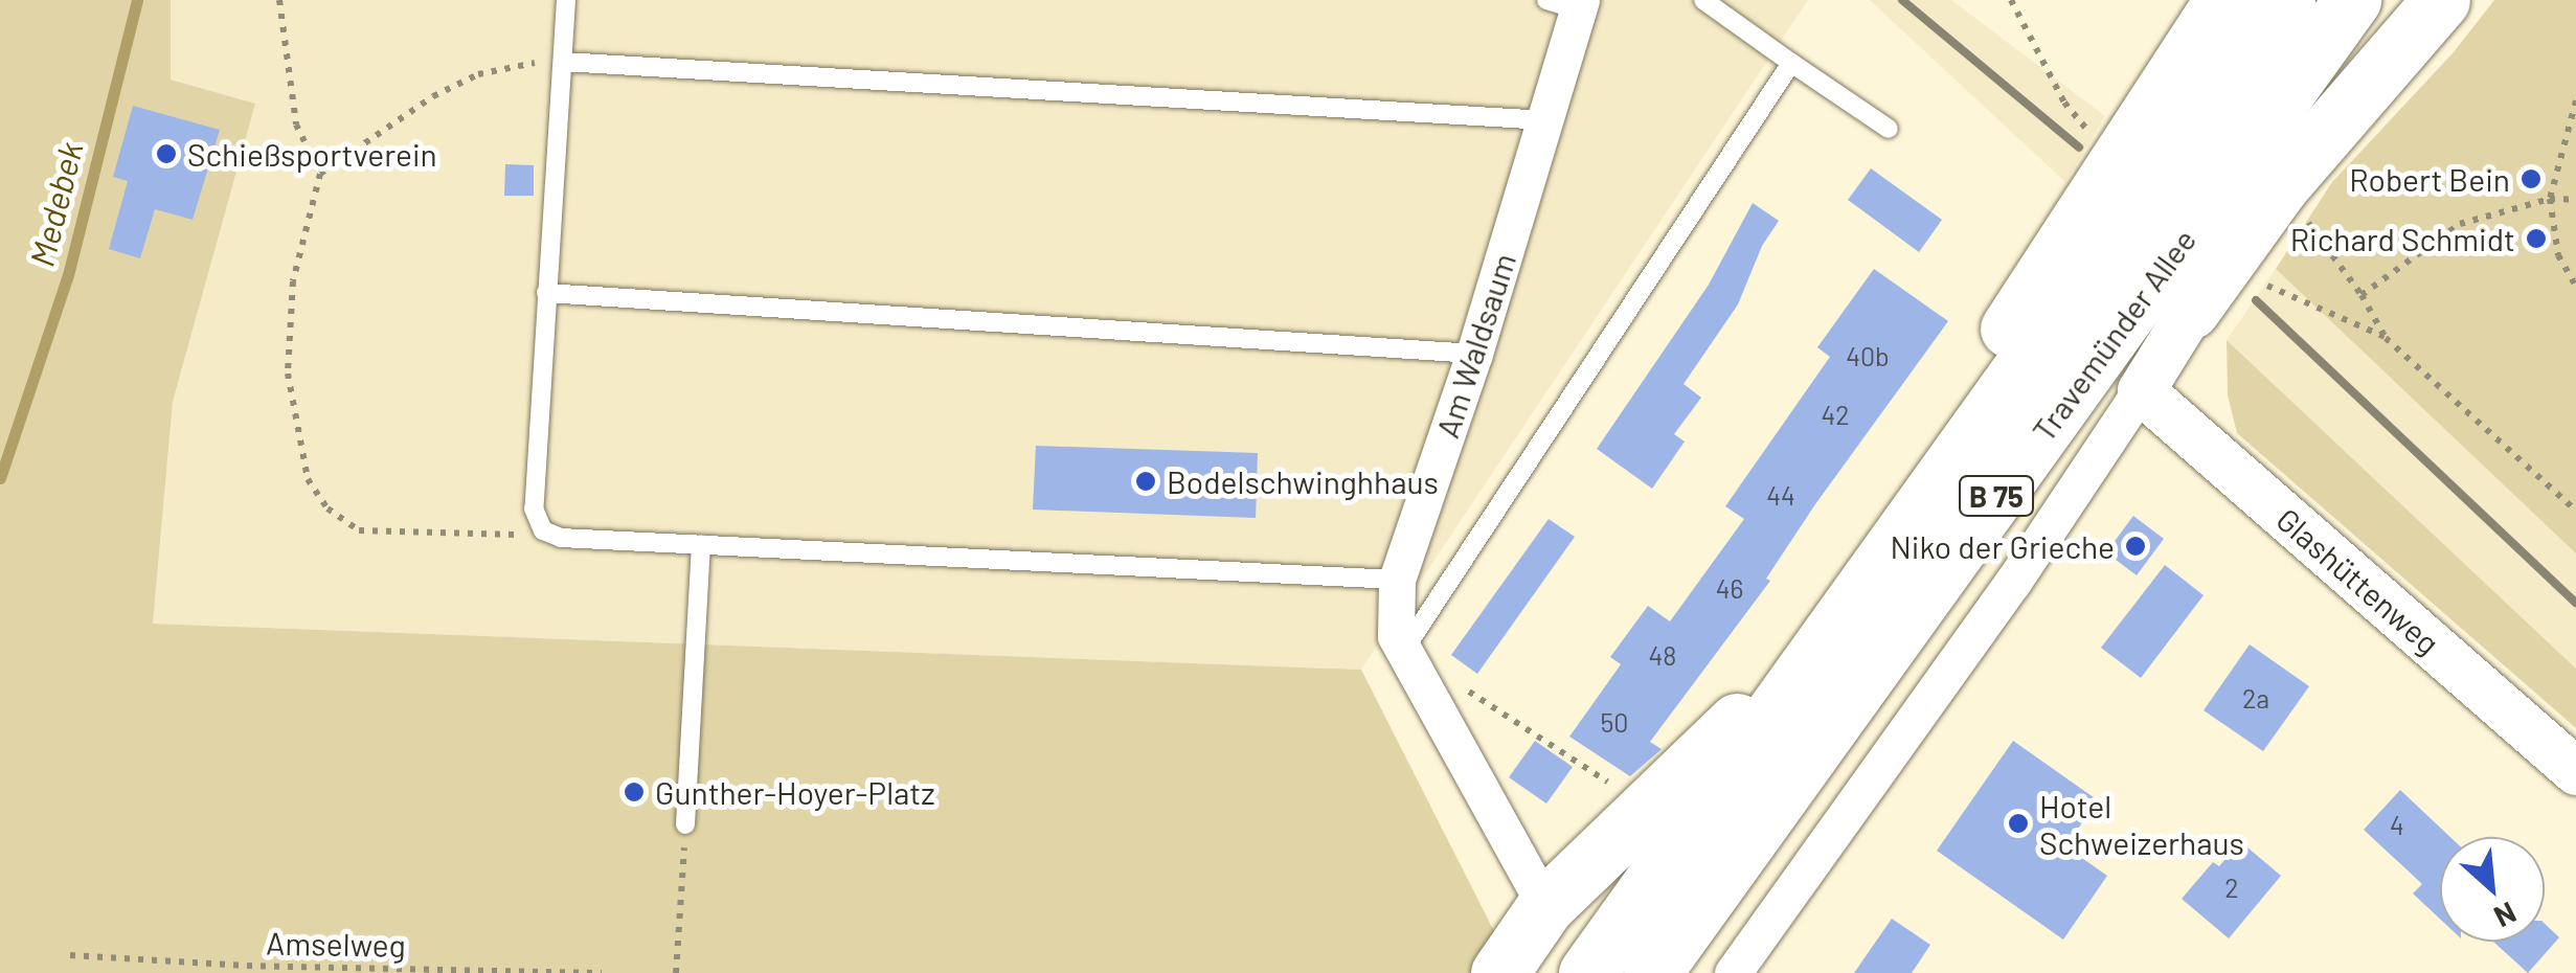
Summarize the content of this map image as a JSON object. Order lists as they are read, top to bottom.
{
  "streets": {
    "highway": ["Travemünder Allee", "B 75"],
    "street": ["Am Waldsaum", "Glashüttenweg"],
    "path": ["Amselweg"]
  },
  "crossings": [
    ["Travemünder Allee", "B 75"],
    ["Travemünder Allee", "Glashüttenweg"]
  ],
  "water": ["Medebek"],
  "places": [
    "Schießsportverein",
    "Robert Bein",
    "Richard Schmidt",
    "Bodelschwinghhaus",
    "Niko der Grieche",
    "Gunther-Hoyer-Platz",
    "Hotel Schweizerhaus"
  ],
  "house_numbers": [
    "40b",
    "42",
    "44",
    "46",
    "48",
    "2a",
    "50",
    "4",
    "2"
  ],
  "north": "bottom right"
}
